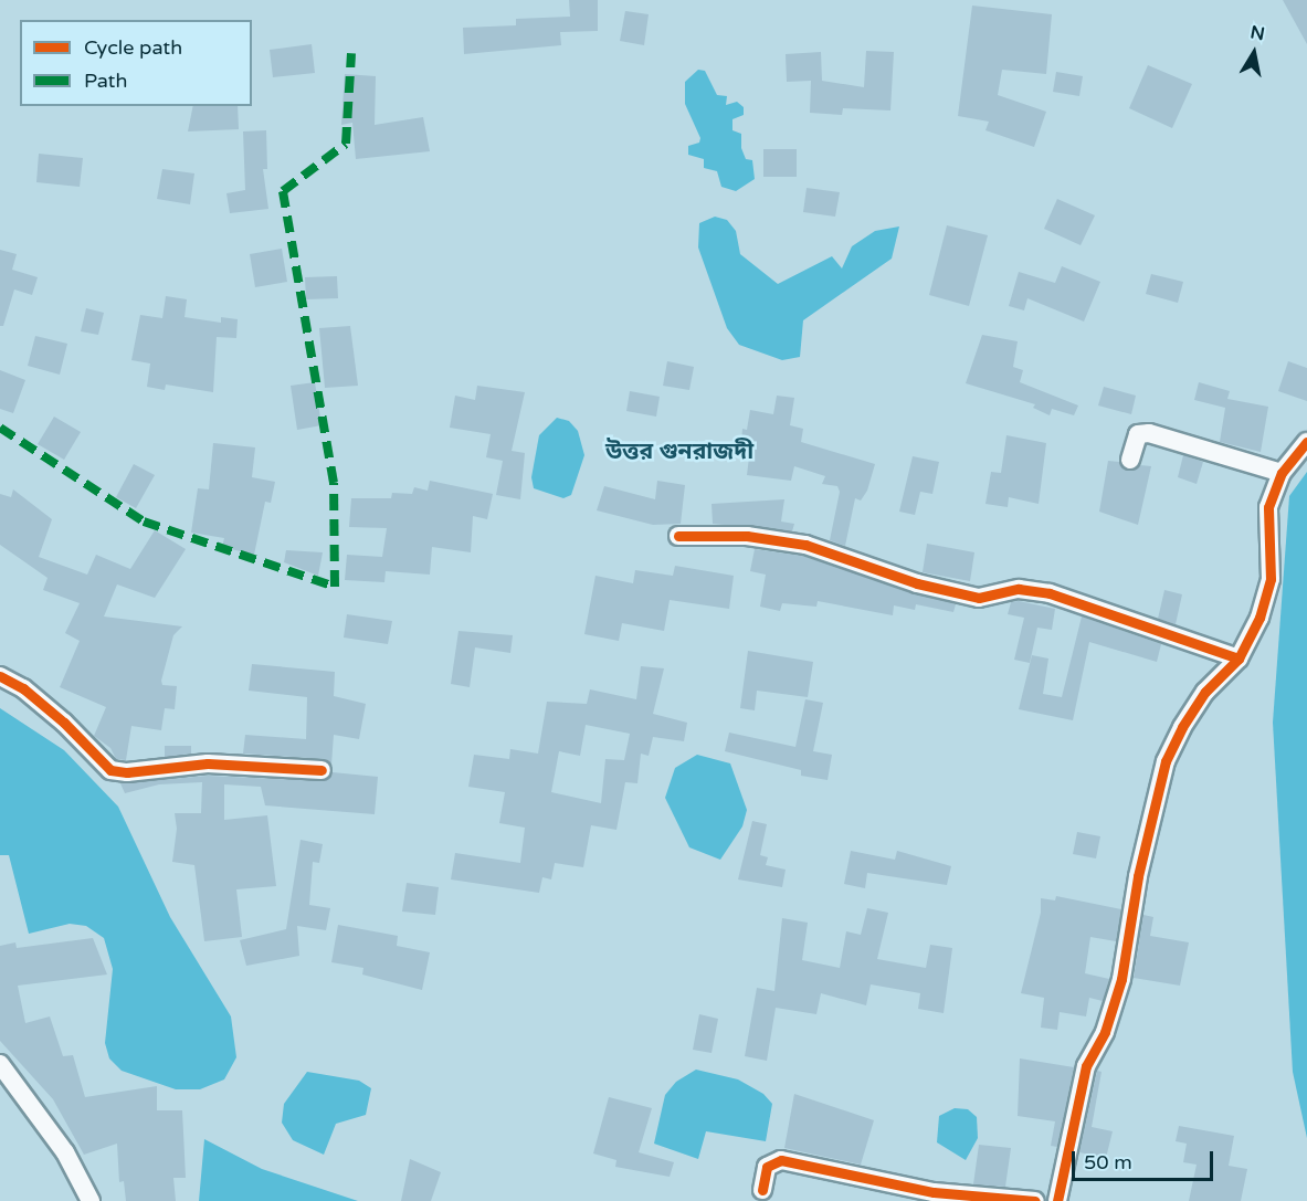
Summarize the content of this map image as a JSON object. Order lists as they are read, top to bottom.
{
  "districts": ["উত্তর গুনরাজদী"],
  "legend": ["Cycle path", "Path"],
  "scale_bar": "50 m",
  "north": "top"
}
